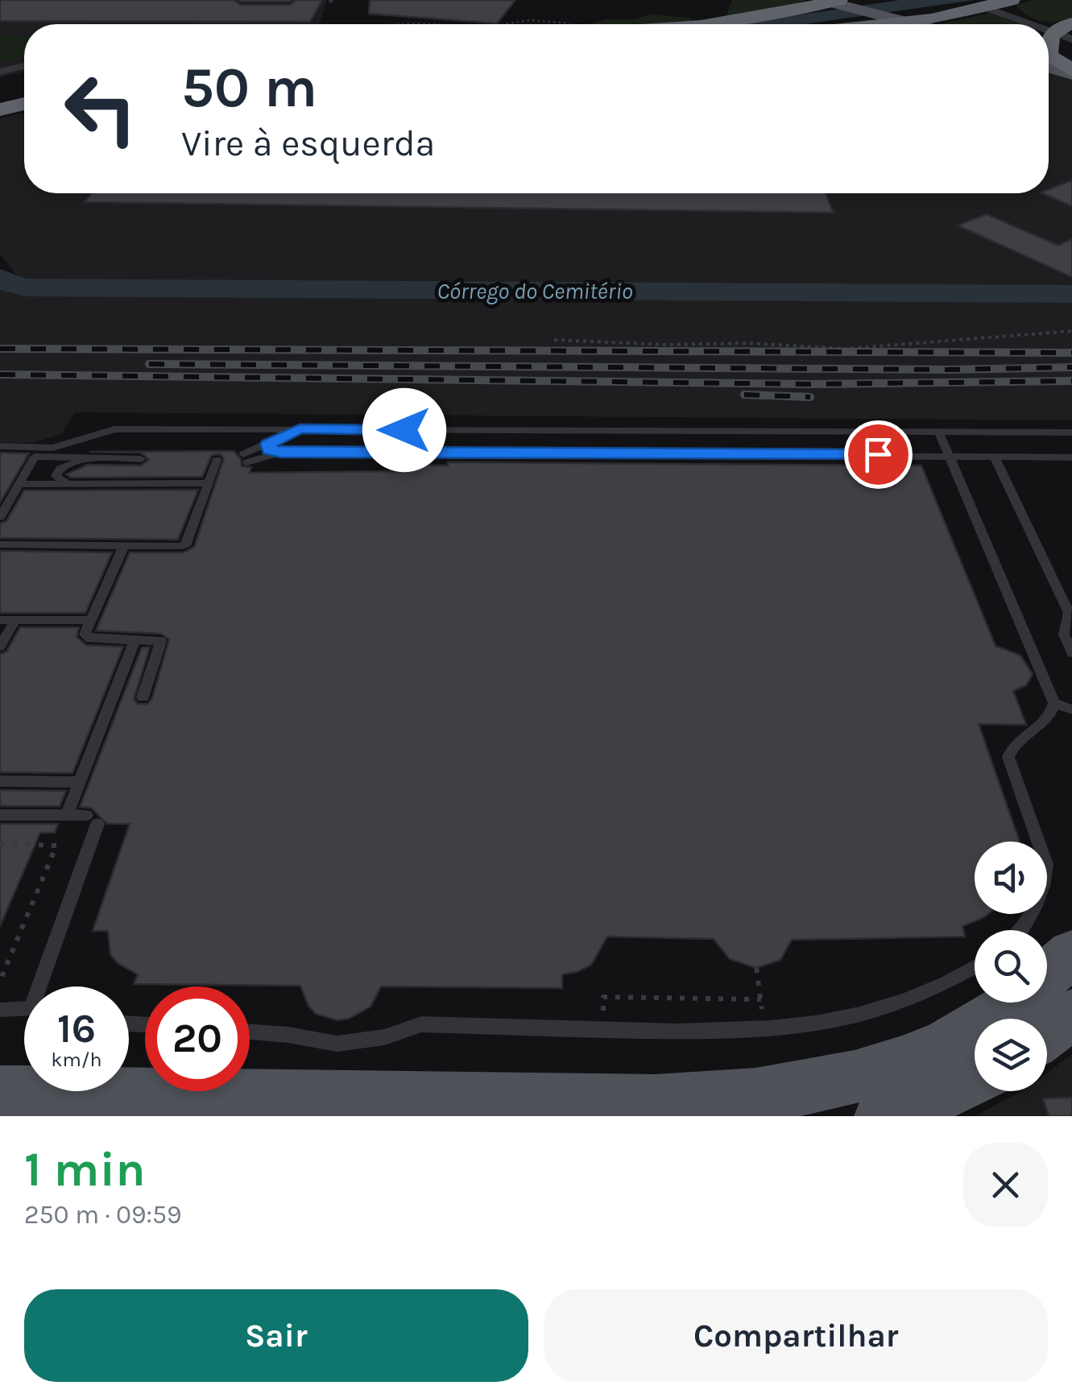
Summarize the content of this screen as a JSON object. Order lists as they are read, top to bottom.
{
  "water": ["Córrego do Cemitério"],
  "page": {
    "turn": ["50 m", "Vire à esquerda"],
    "speed": "16 km/h",
    "limit": "20",
    "heading": ["1 min", "250 m · 09:59"],
    "buttons": ["Sair", "Compartilhar"]
  }
}
